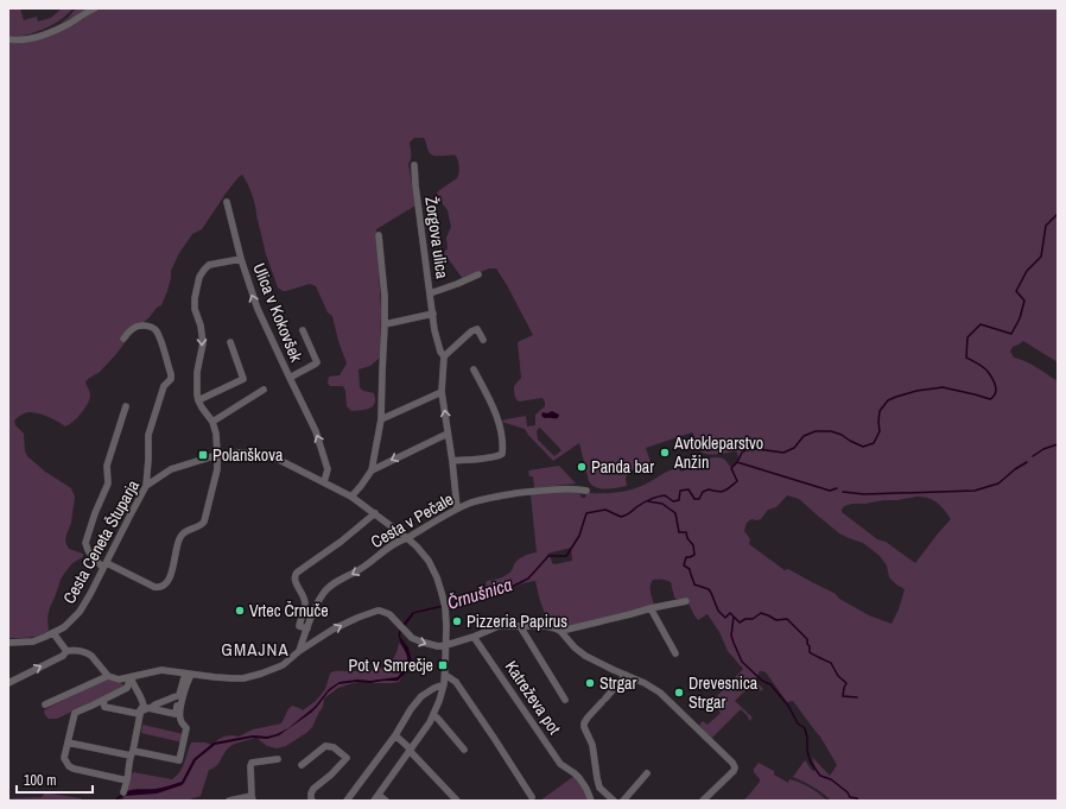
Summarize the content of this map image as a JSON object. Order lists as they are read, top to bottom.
{
  "streets": {
    "street": [
      "Žorgova ulica",
      "Ulica v Kokovšek",
      "Cesta v Pečale",
      "Cesta Ceneta Štuparja",
      "Katreževa pot"
    ]
  },
  "crossings": [
    ["Žorgova ulica", "Cesta v Pečale"],
    ["Ulica v Kokovšek", "Cesta Ceneta Štuparja"],
    ["Cesta v Pečale", "Cesta Ceneta Štuparja"]
  ],
  "one_way": ["Cesta v Pečale"],
  "districts": ["GMAJNA"],
  "water": ["Črnušnica"],
  "places": {
    "other": [
      "Avtokleparstvo Anžin",
      "Panda bar",
      "Vrtec Črnuče",
      "Pizzeria Papirus",
      "Strgar",
      "Drevesnica Strgar"
    ],
    "transit": ["Polanškova", "Pot v Smrečje"]
  },
  "scale_bar": "100 m"
}
